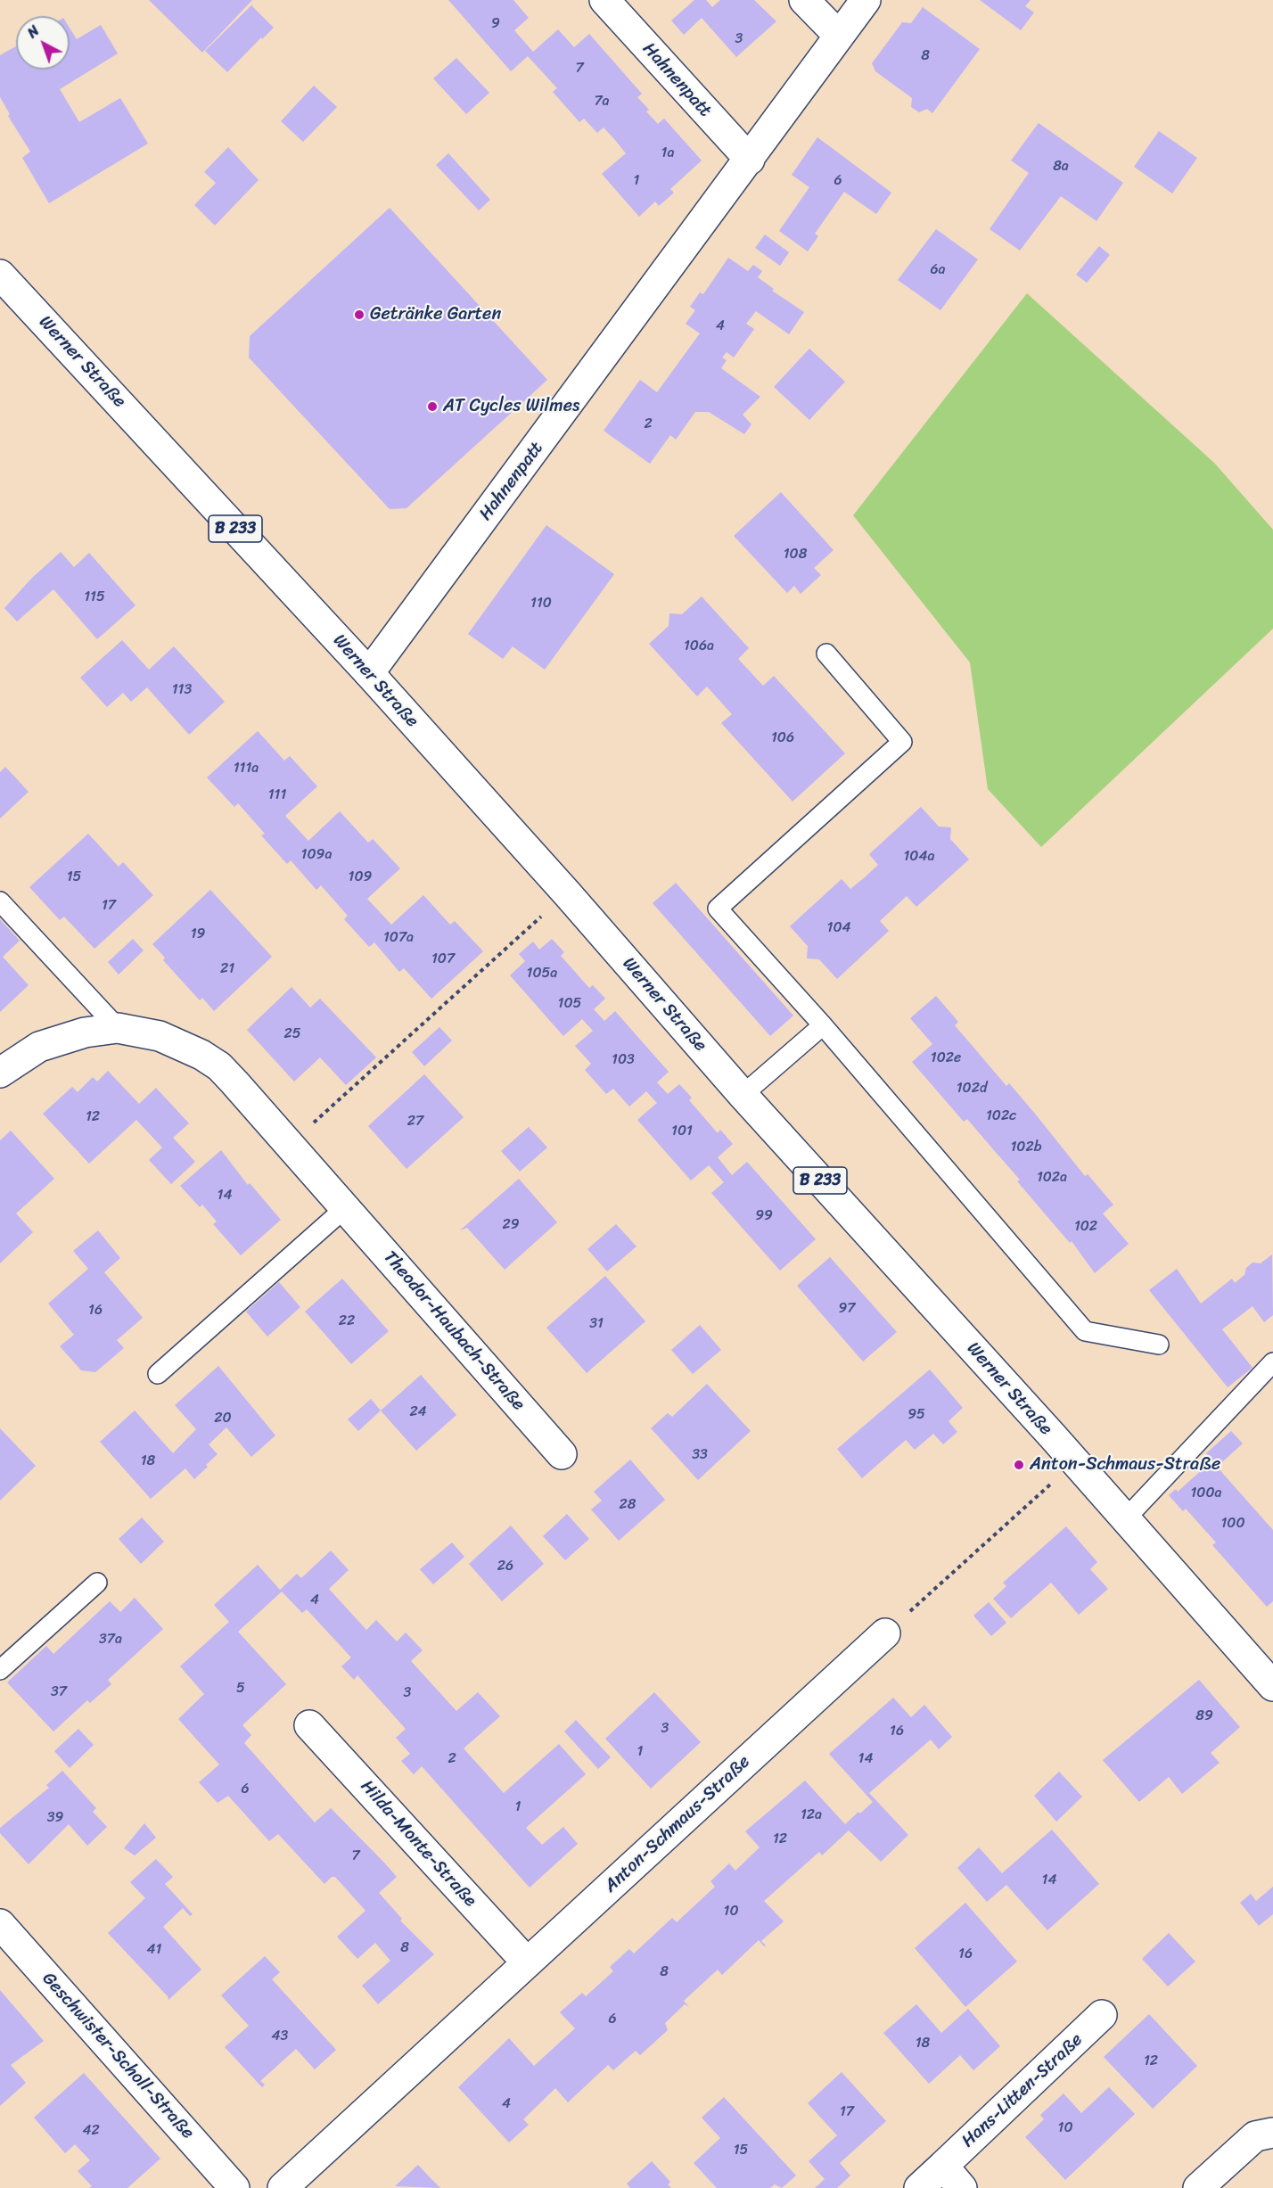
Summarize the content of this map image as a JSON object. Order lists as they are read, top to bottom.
{
  "streets": {
    "street": [
      "Hahnenpatt",
      "Werner Straße",
      "B 233",
      "Theodor-Haubach-Straße",
      "Anton-Schmaus-Straße",
      "Hilda-Monte-Straße",
      "Geschwister-Scholl-Straße",
      "Hans-Litten-Straße"
    ]
  },
  "crossings": [
    ["Hahnenpatt", "Werner Straße"],
    ["Anton-Schmaus-Straße", "Hilda-Monte-Straße"]
  ],
  "places": ["Getränke Garten", "AT Cycles Wilmes", "Anton-Schmaus-Straße"],
  "house_numbers": [
    "9",
    "3",
    "8",
    "7",
    "7a",
    "1a",
    "8a",
    "1",
    "6",
    "6a",
    "4",
    "2",
    "108",
    "115",
    "110",
    "106a",
    "113",
    "106",
    "111a",
    "111",
    "109a",
    "104a",
    "15",
    "109",
    "17",
    "104",
    "19",
    "107a",
    "107",
    "21",
    "105a",
    "105",
    "25",
    "102e",
    "103",
    "102d",
    "102c",
    "12",
    "27",
    "101",
    "102b",
    "102a",
    "14",
    "99",
    "29",
    "102",
    "97",
    "16",
    "22",
    "31",
    "24",
    "95",
    "20",
    "33",
    "18",
    "100a",
    "28",
    "100",
    "26",
    "4",
    "37a",
    "5",
    "37",
    "3",
    "89",
    "3",
    "16",
    "1",
    "2",
    "14",
    "6",
    "1",
    "12a",
    "39",
    "12",
    "7",
    "14",
    "10",
    "8",
    "41",
    "16",
    "8",
    "6",
    "43",
    "18",
    "12",
    "4",
    "17",
    "10",
    "42",
    "15"
  ],
  "north": "top left"
}
